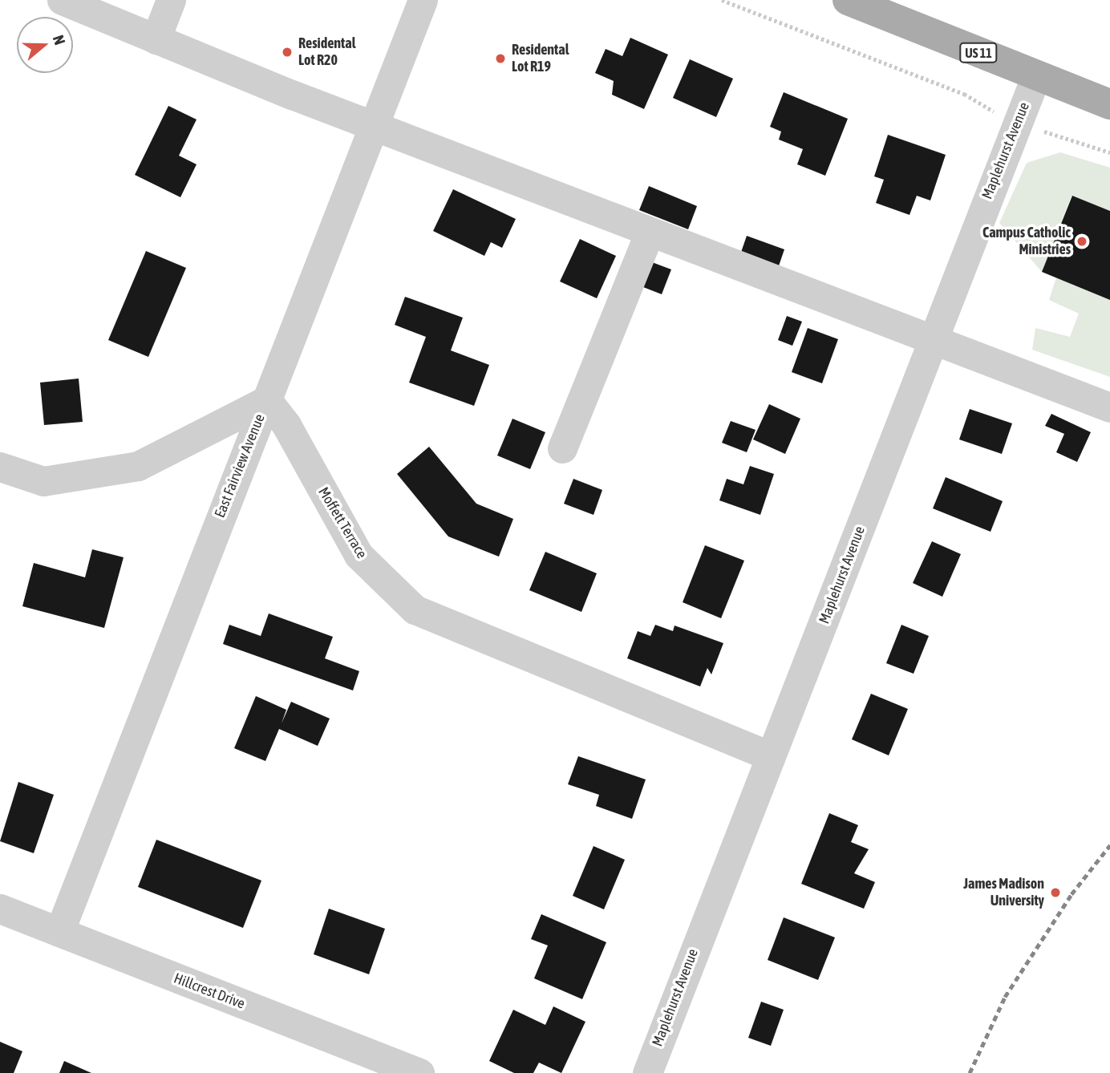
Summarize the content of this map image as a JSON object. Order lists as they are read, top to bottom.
{
  "streets": {
    "main road": ["US 11"],
    "street": [
      "Maplehurst Avenue",
      "East Fairview Avenue",
      "Moffett Terrace",
      "Hillcrest Drive"
    ]
  },
  "crossings": [
    ["US 11", "Maplehurst Avenue"],
    ["Maplehurst Avenue", "Moffett Terrace"],
    ["East Fairview Avenue", "Moffett Terrace"],
    ["East Fairview Avenue", "Hillcrest Drive"]
  ],
  "places": [
    "Residental Lot R20",
    "Residental Lot R19",
    "Campus Catholic Ministries",
    "James Madison University"
  ],
  "north": "right"
}
